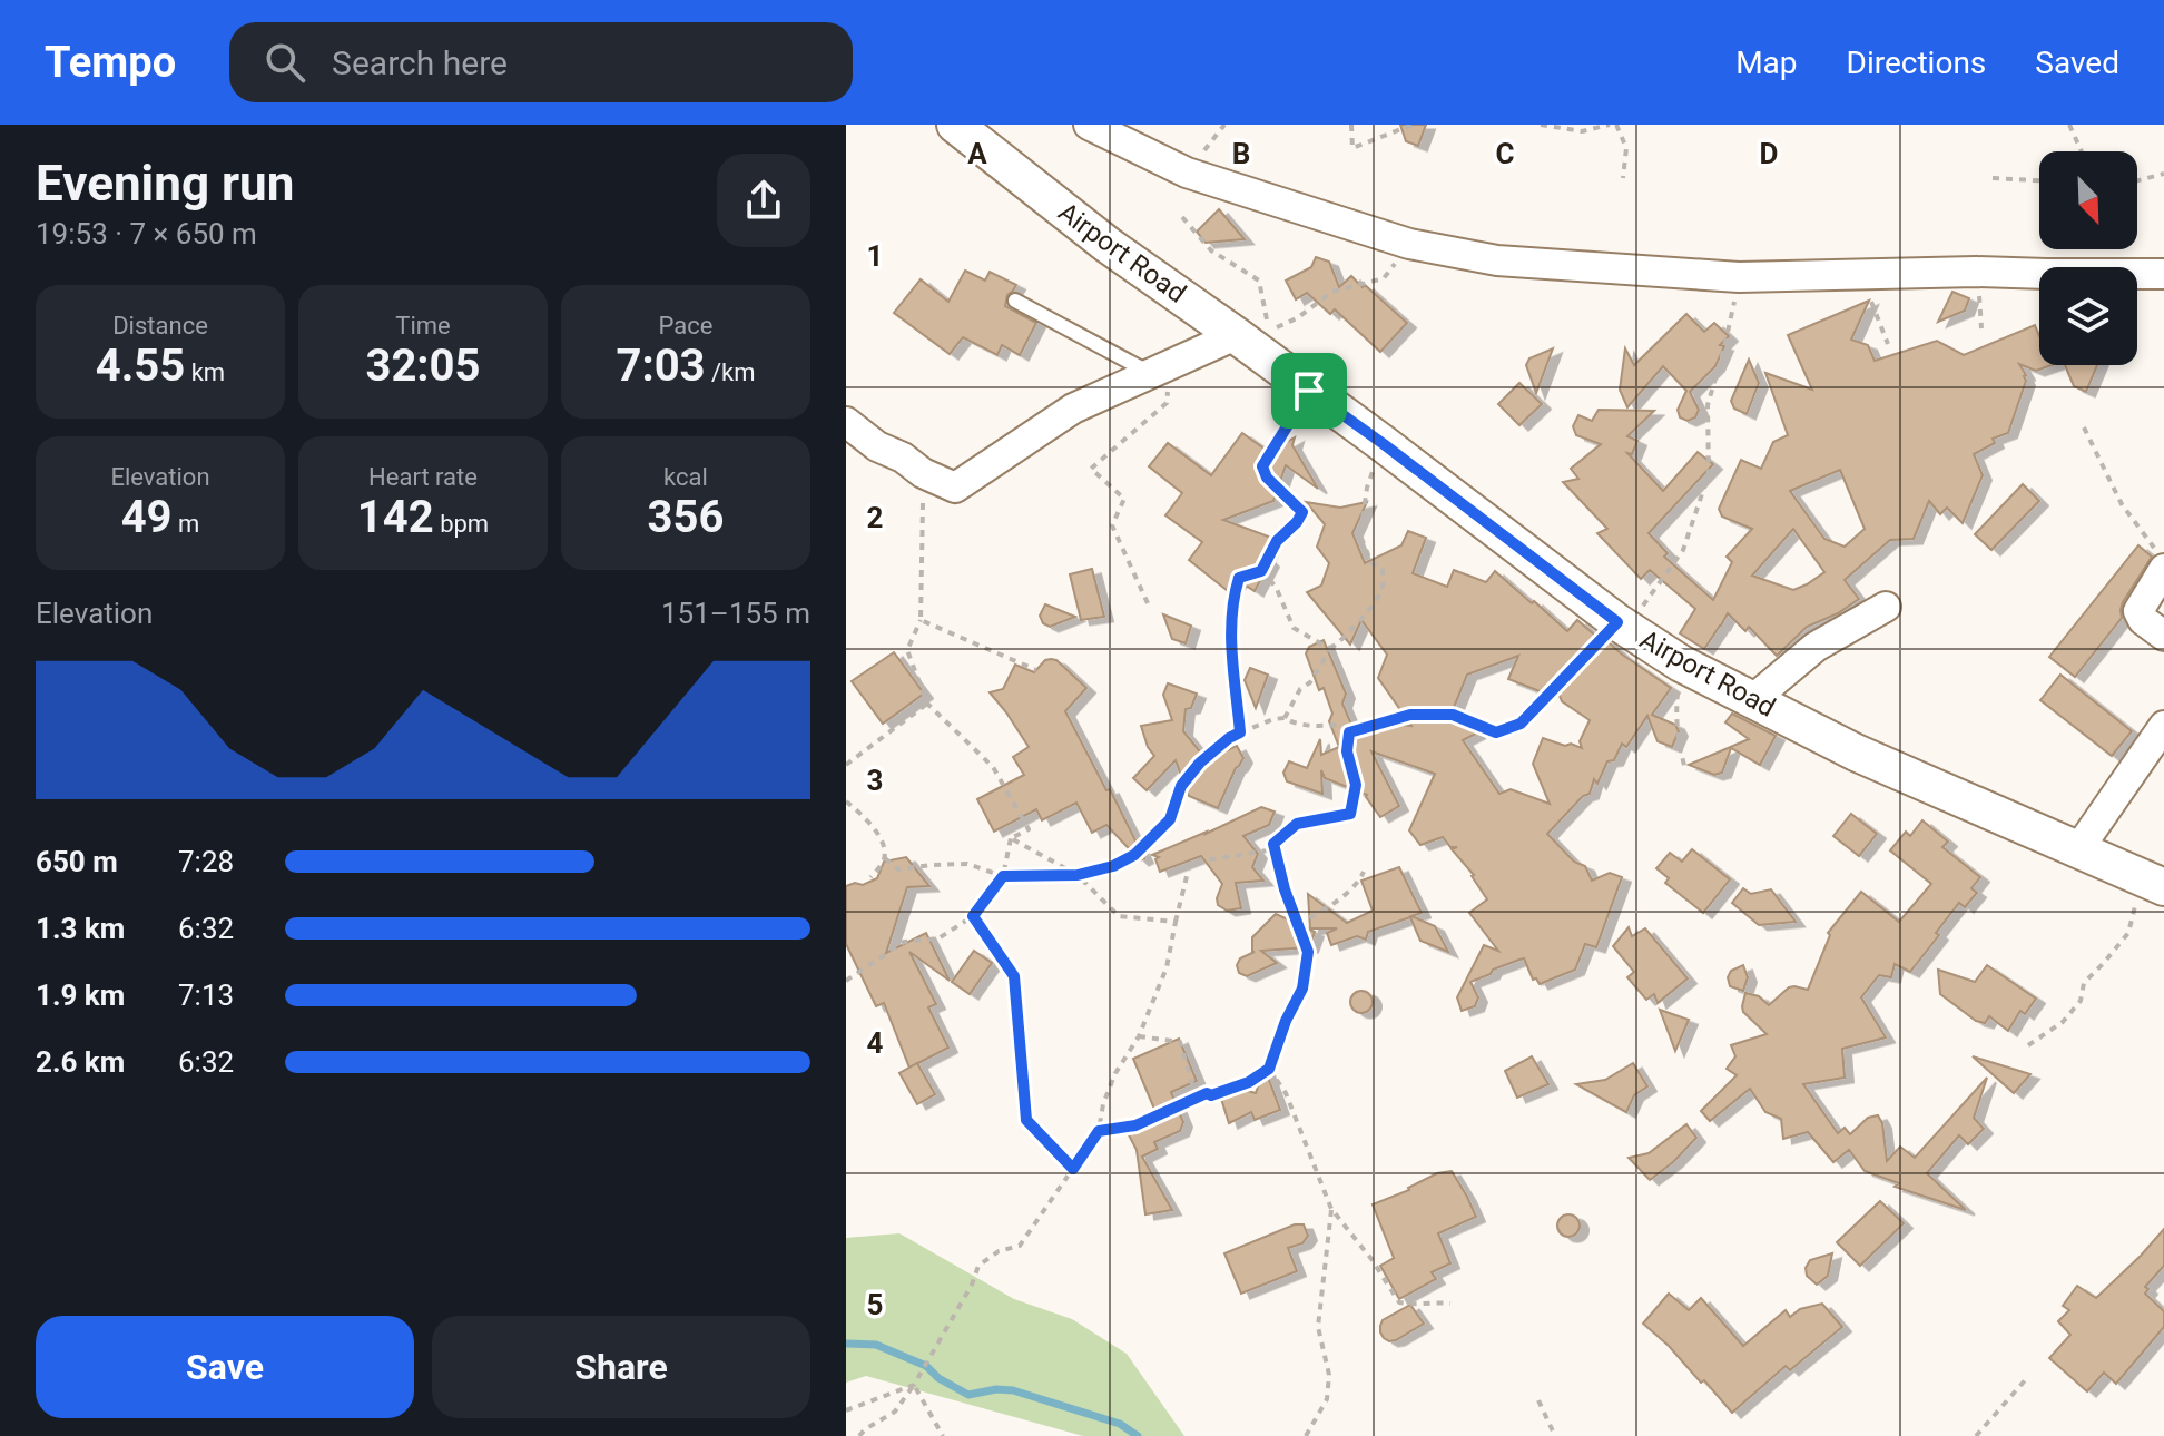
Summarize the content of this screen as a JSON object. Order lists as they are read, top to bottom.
{
  "streets": {
    "street": ["Airport Road"]
  },
  "north": "bottom right",
  "page": {
    "header": "Tempo",
    "search": "Search here",
    "nav": ["Map", "Directions", "Saved"],
    "heading": ["Evening run", "19:53 · 7 × 650 m"],
    "stats": [
      ["Distance", "4.55 km"],
      ["Time", "32:05"],
      ["Pace", "7:03 /km"],
      ["Elevation", "49 m"],
      ["Heart rate", "142 bpm"],
      ["kcal", "356"]
    ],
    "chart": ["Elevation", "151–155 m"],
    "list": [
      {
        "name": "650 m",
        "note": "7:28"
      },
      {
        "name": "1.3 km",
        "note": "6:32"
      },
      {
        "name": "1.9 km",
        "note": "7:13"
      },
      {
        "name": "2.6 km",
        "note": "6:32"
      }
    ],
    "buttons": ["Save", "Share"]
  },
  "grid": {
    "columns": [
      "A",
      "B",
      "C",
      "D"
    ],
    "rows": [
      "1",
      "2",
      "3",
      "4",
      "5"
    ]
  }
}
